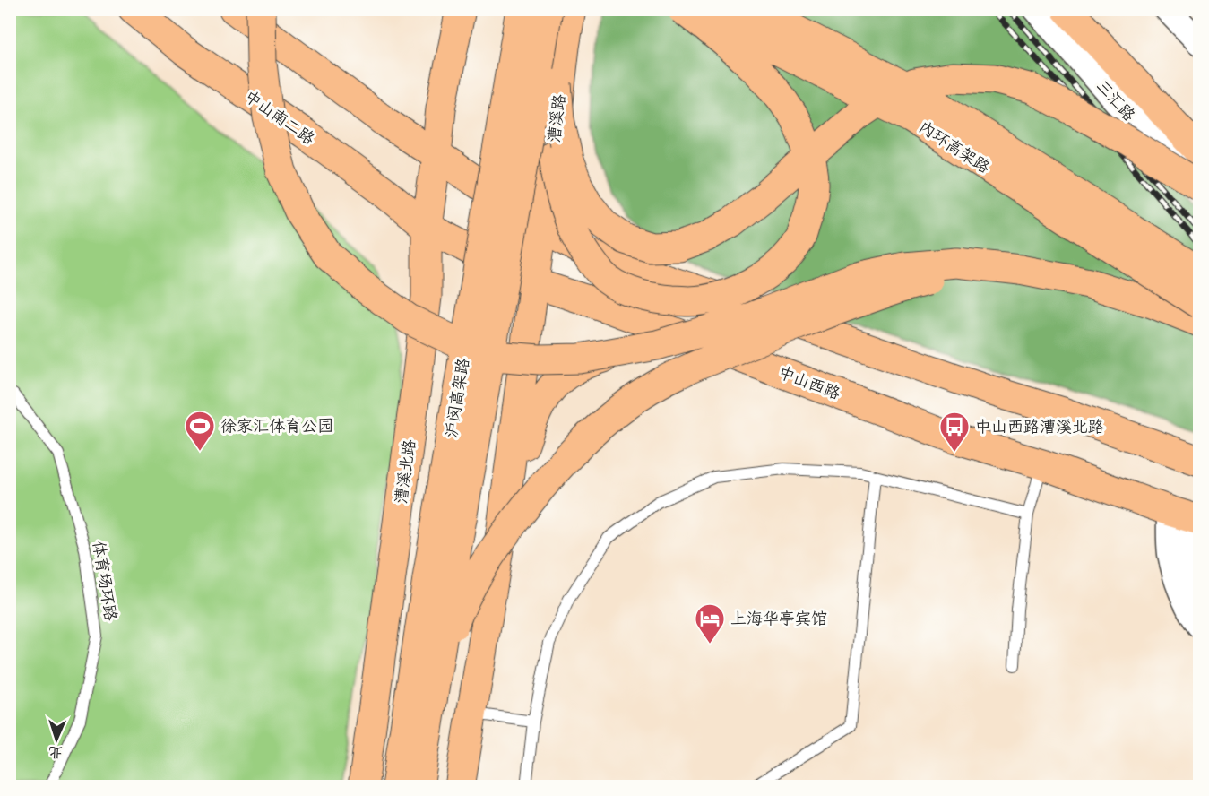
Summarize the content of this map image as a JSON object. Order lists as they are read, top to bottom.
{
  "streets": {
    "main road": [
      "中山南二路",
      "漕溪路",
      "内环高架路",
      "中山西路",
      "沪闵高架路",
      "漕溪北路"
    ],
    "street": ["三汇路"],
    "lane": ["体育场环路"]
  },
  "crossings": [
    ["中山南二路", "中山西路"],
    ["中山南二路", "漕溪北路"],
    ["中山西路", "漕溪北路"]
  ],
  "places": {
    "sports": ["徐家汇体育公园"],
    "bus stop": ["中山西路漕溪北路"],
    "hotel": ["上海华亭宾馆"]
  },
  "north": "bottom"
}
